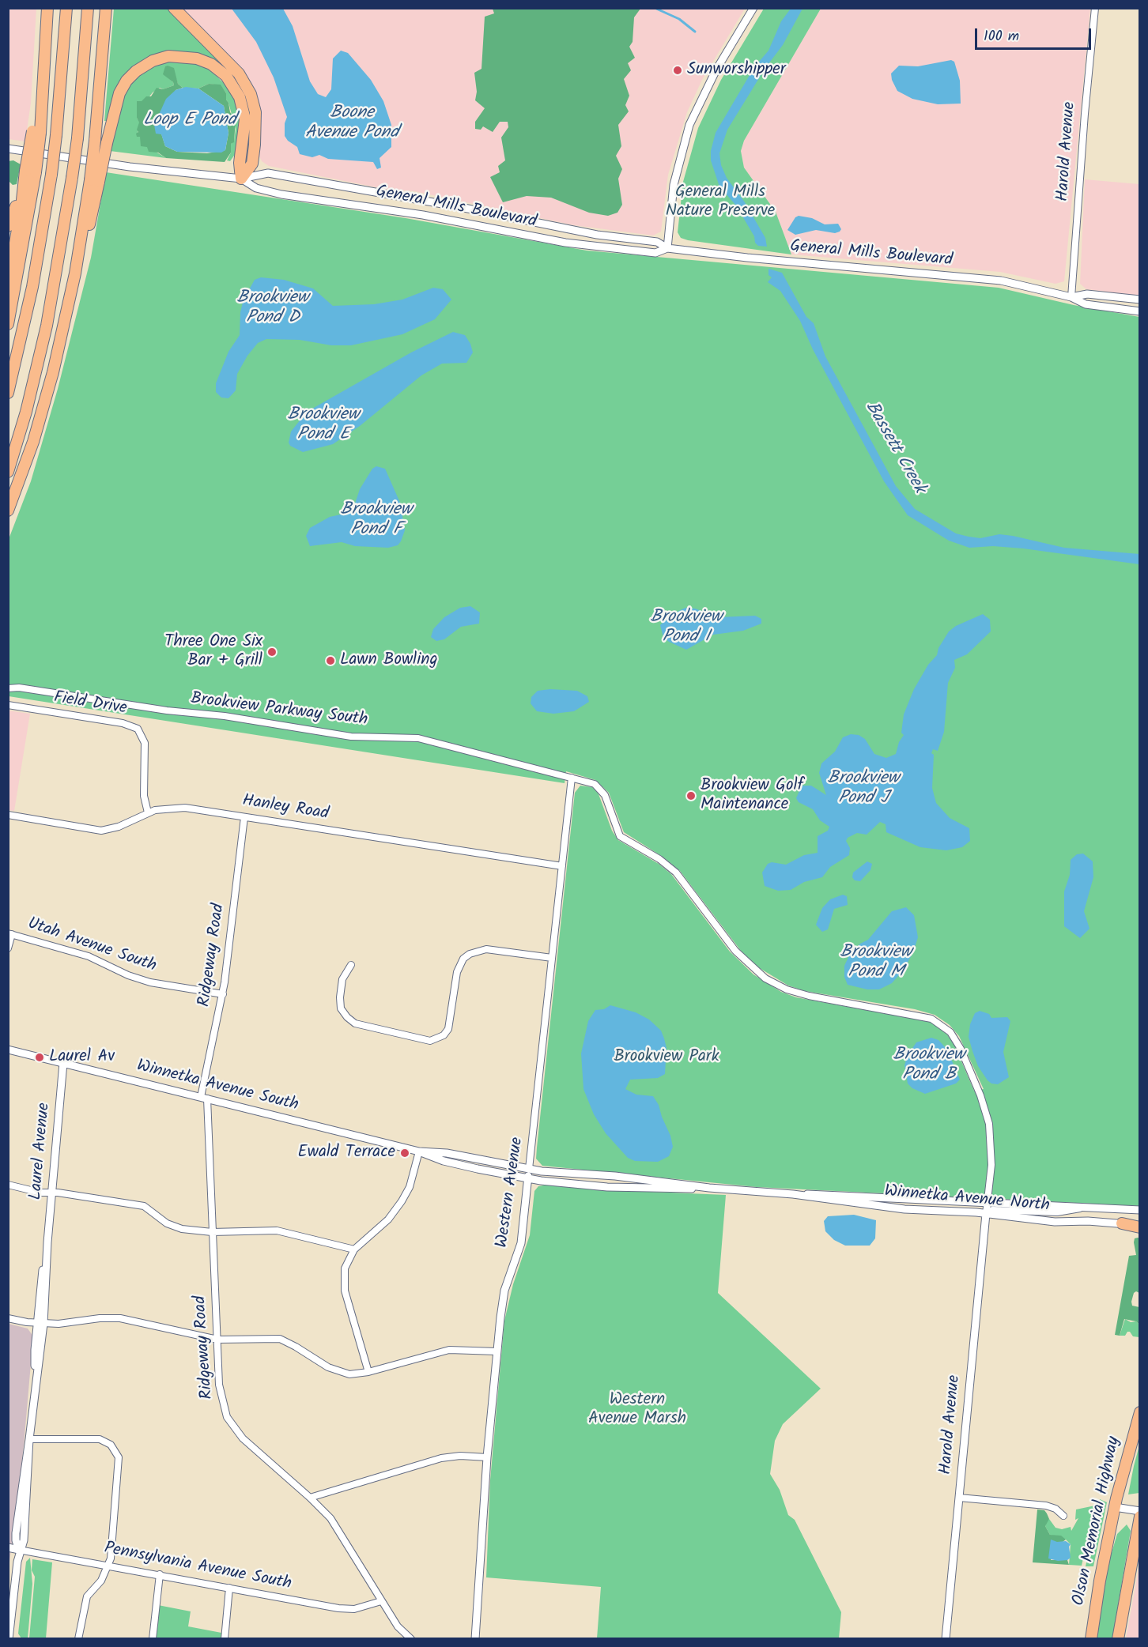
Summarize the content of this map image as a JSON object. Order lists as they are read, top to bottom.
{
  "streets": {
    "highway": ["Olson Memorial Highway"],
    "street": [
      "Harold Avenue",
      "General Mills Boulevard",
      "Field Drive",
      "Brookview Parkway South",
      "Hanley Road",
      "Utah Avenue South",
      "Ridgeway Road",
      "Winnetka Avenue South",
      "Laurel Avenue",
      "Western Avenue",
      "Winnetka Avenue North",
      "Pennsylvania Avenue South"
    ]
  },
  "crossings": [
    ["Harold Avenue", "General Mills Boulevard"],
    ["Harold Avenue", "Brookview Parkway South"],
    ["Harold Avenue", "Winnetka Avenue North"],
    ["Field Drive", "Hanley Road"],
    ["Brookview Parkway South", "Western Avenue"],
    ["Brookview Parkway South", "Winnetka Avenue North"],
    ["Hanley Road", "Ridgeway Road"],
    ["Hanley Road", "Western Avenue"],
    ["Utah Avenue South", "Ridgeway Road"],
    ["Ridgeway Road", "Winnetka Avenue South"],
    ["Ridgeway Road", "Pennsylvania Avenue South"],
    ["Winnetka Avenue South", "Laurel Avenue"],
    ["Winnetka Avenue South", "Western Avenue"],
    ["Winnetka Avenue South", "Winnetka Avenue North"],
    ["Laurel Avenue", "Pennsylvania Avenue South"],
    ["Western Avenue", "Winnetka Avenue North"]
  ],
  "water": [
    "Boone Avenue Pond",
    "Loop E Pond",
    "Brookview Pond D",
    "Brookview Pond E",
    "Bassett Creek",
    "Brookview Pond F",
    "Brookview Pond I",
    "Brookview Pond J",
    "Brookview Pond M",
    "Brookview Pond B"
  ],
  "parks": ["General Mills Nature Preserve", "Brookview Park", "Western Avenue Marsh"],
  "places": [
    "Sunworshipper",
    "Three One Six Bar + Grill",
    "Lawn Bowling",
    "Brookview Golf Maintenance",
    "Laurel Av",
    "Ewald Terrace"
  ],
  "scale_bar": "100 m"
}
